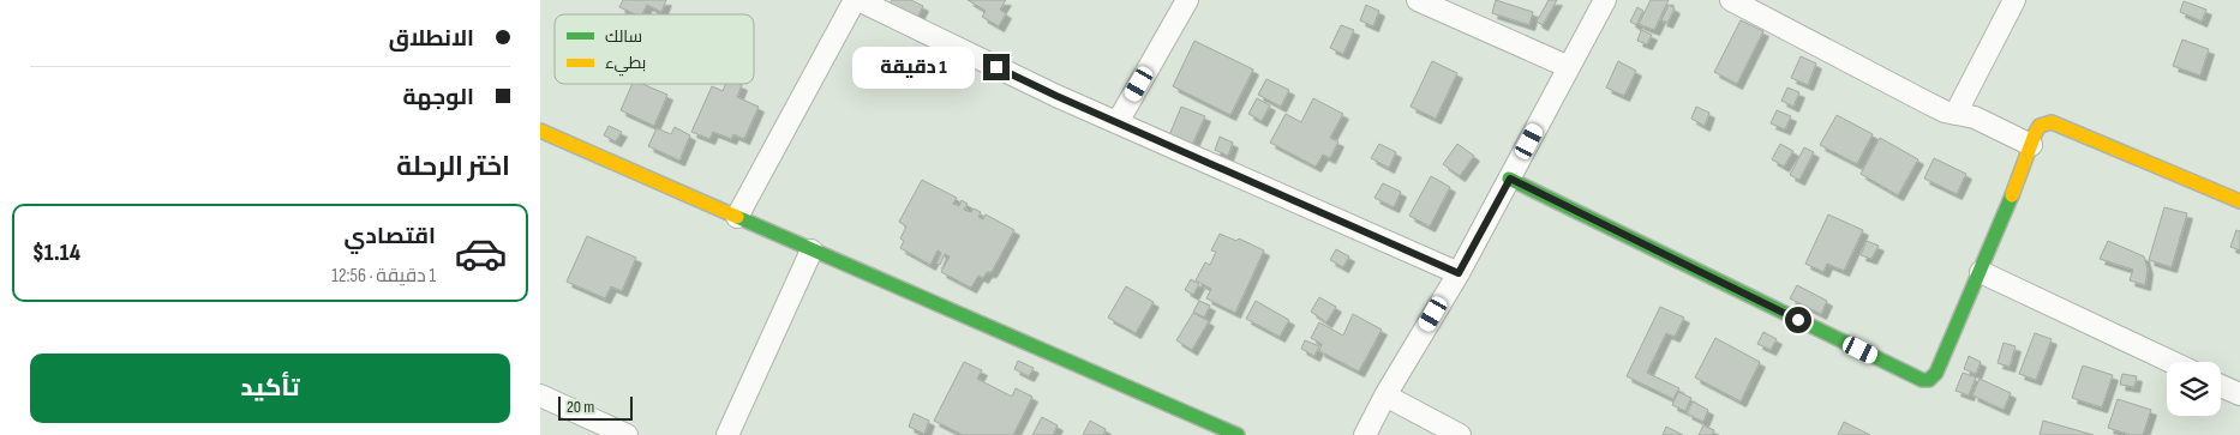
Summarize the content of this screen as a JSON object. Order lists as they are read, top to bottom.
{
  "legend": ["سالك", "بطيء"],
  "scale_bar": "20 m",
  "page": {
    "banner": ["الانطلاق", "الوجهة"],
    "bubble": "1 دقيقة",
    "heading": "اختر الرحلة",
    "list": [
      {
        "name": "اقتصادي",
        "note": "1 دقيقة · 12:56",
        "value": "$1.14"
      }
    ],
    "buttons": "تأكيد",
    "scale": "20 m"
  }
}
